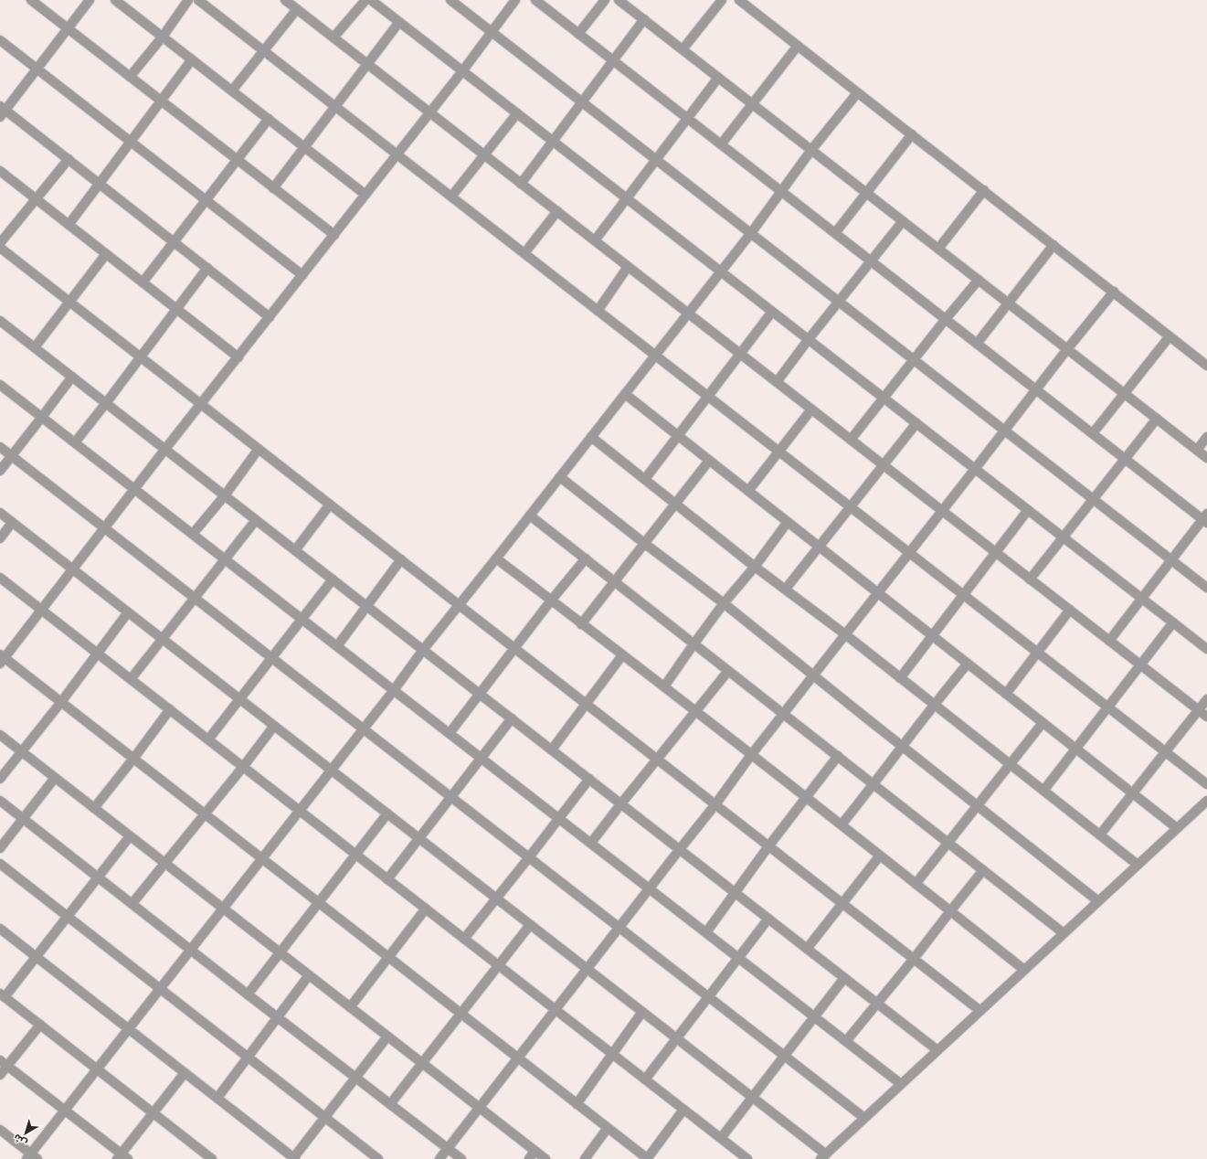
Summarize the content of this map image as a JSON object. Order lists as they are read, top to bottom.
{
  "north": "bottom left"
}
